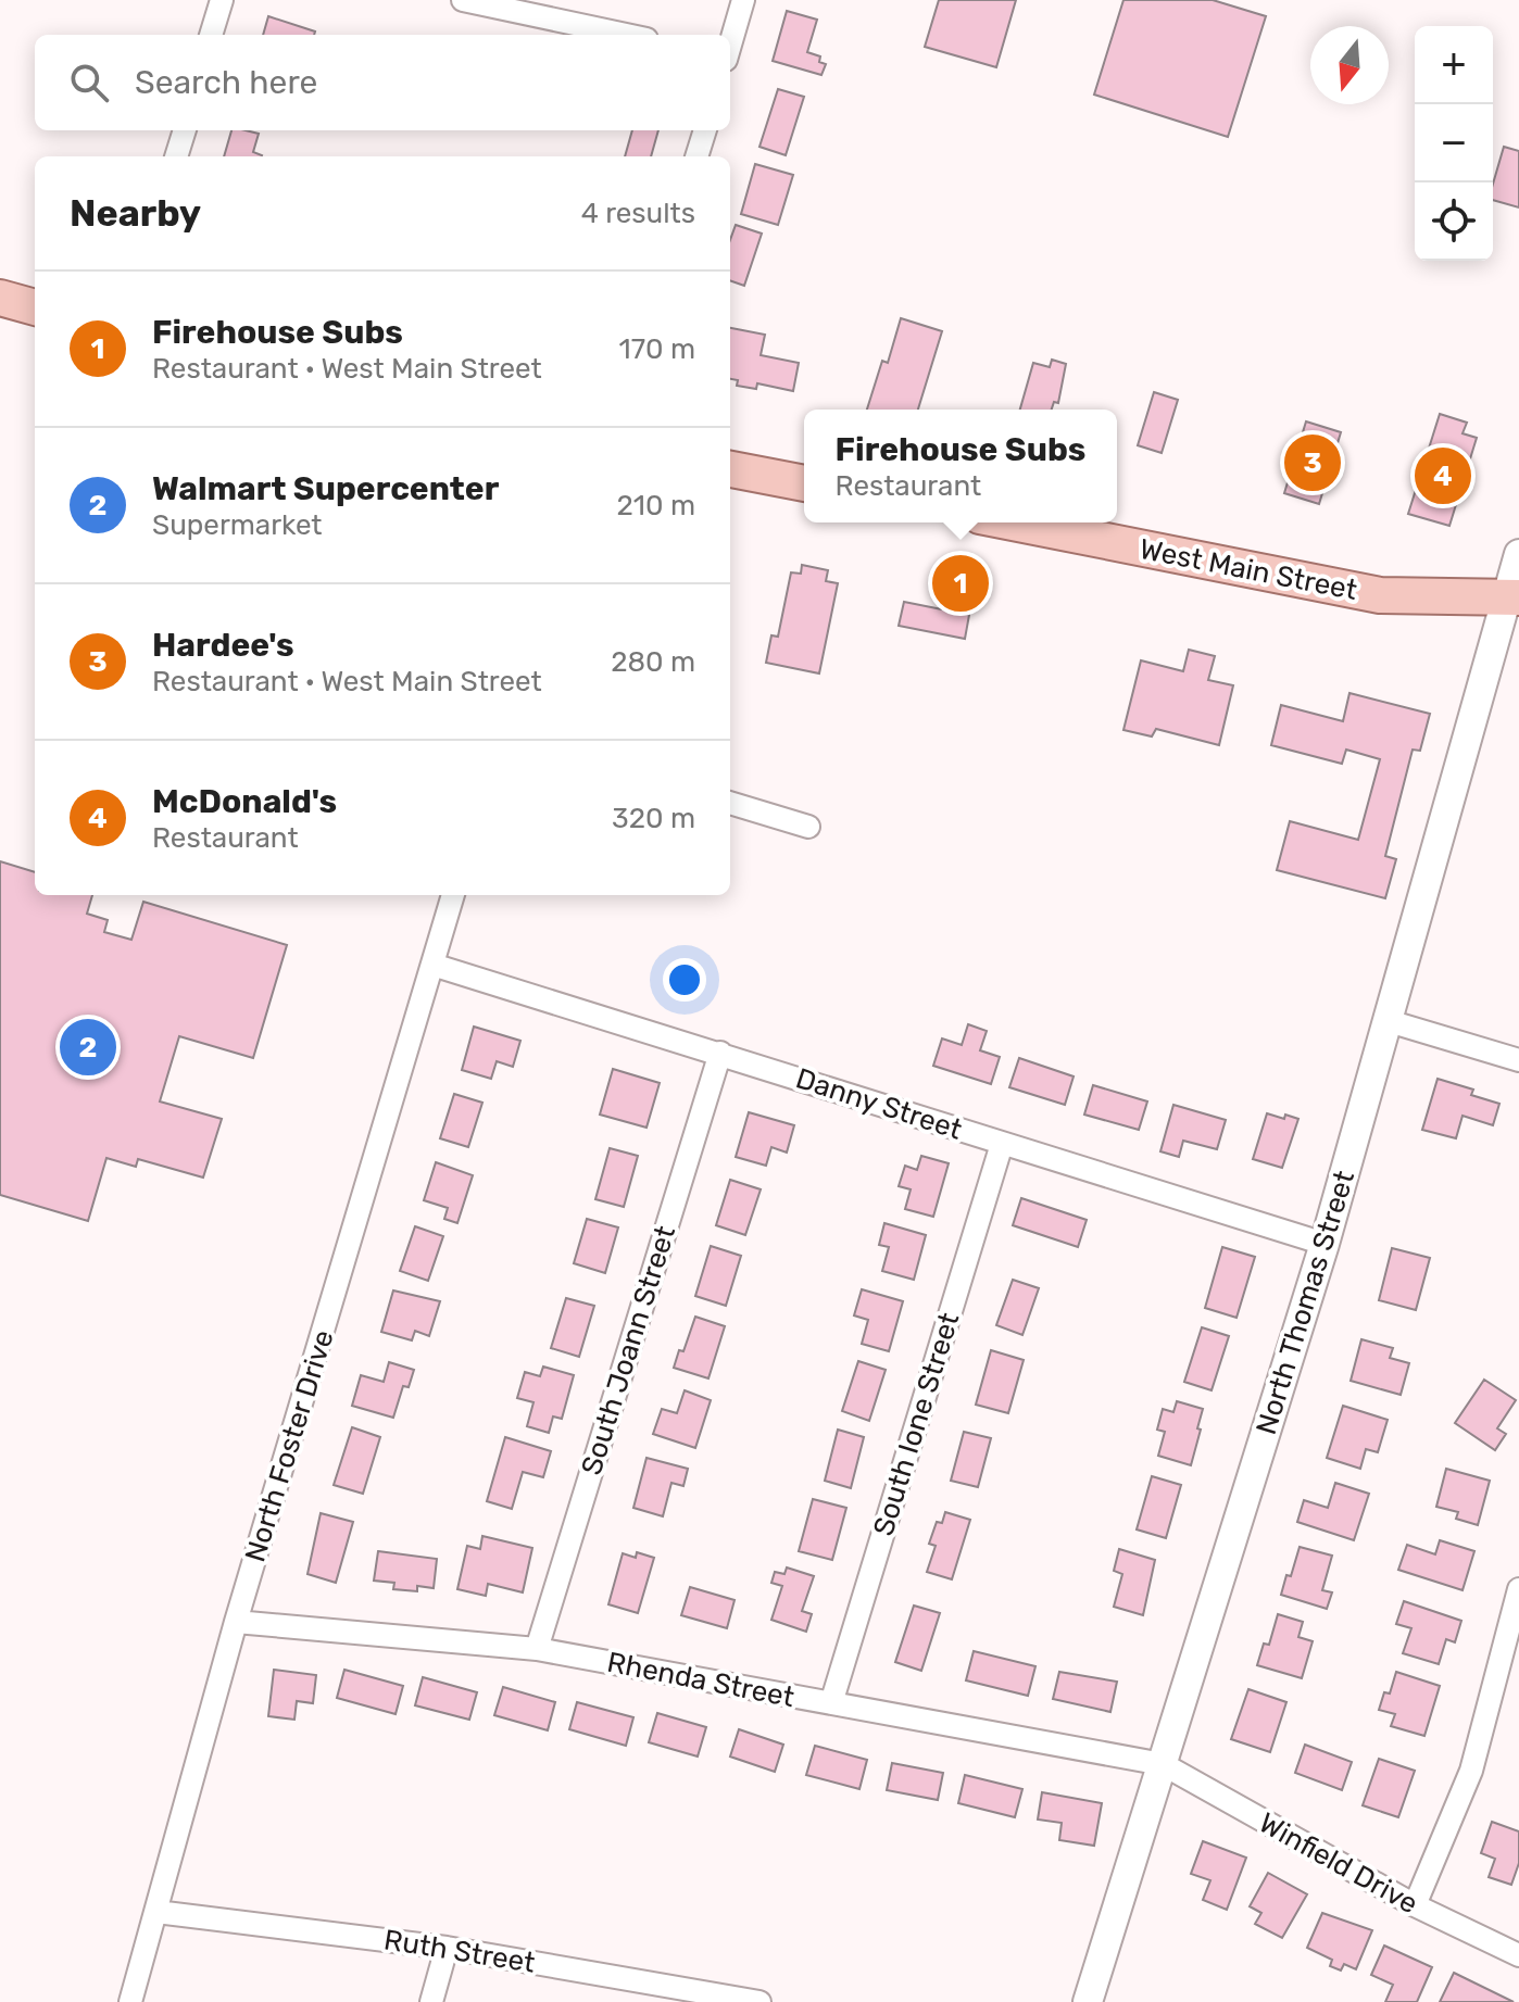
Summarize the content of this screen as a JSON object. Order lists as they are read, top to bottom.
{
  "streets": {
    "main road": ["West Main Street"],
    "street": [
      "Danny Street",
      "North Thomas Street",
      "South Joann Street",
      "South Ione Street",
      "North Foster Drive",
      "Rhenda Street",
      "Winfield Drive",
      "Ruth Street"
    ]
  },
  "crossings": [
    ["West Main Street", "North Thomas Street"],
    ["Danny Street", "North Thomas Street"],
    ["Danny Street", "South Joann Street"],
    ["Danny Street", "South Ione Street"],
    ["Danny Street", "North Foster Drive"],
    ["North Thomas Street", "Rhenda Street"],
    ["North Thomas Street", "Winfield Drive"],
    ["South Joann Street", "Rhenda Street"],
    ["South Ione Street", "Rhenda Street"],
    ["North Foster Drive", "Rhenda Street"],
    ["North Foster Drive", "Ruth Street"],
    ["Rhenda Street", "Winfield Drive"]
  ],
  "north": "bottom",
  "page": {
    "map_buttons": ["+", "−"],
    "search": "Search here",
    "heading": ["Nearby", "4 results"],
    "list": [
      {
        "mark": "1",
        "name": "Firehouse Subs",
        "note": "Restaurant · West Main Street",
        "value": "170 m"
      },
      {
        "mark": "2",
        "name": "Walmart Supercenter",
        "note": "Supermarket",
        "value": "210 m"
      },
      {
        "mark": "3",
        "name": "Hardee's",
        "note": "Restaurant · West Main Street",
        "value": "280 m"
      },
      {
        "mark": "4",
        "name": "McDonald's",
        "note": "Restaurant",
        "value": "320 m"
      }
    ],
    "popup": ["Firehouse Subs", "Restaurant"],
    "pins": [
      "3",
      "4",
      "1",
      "2"
    ]
  }
}
